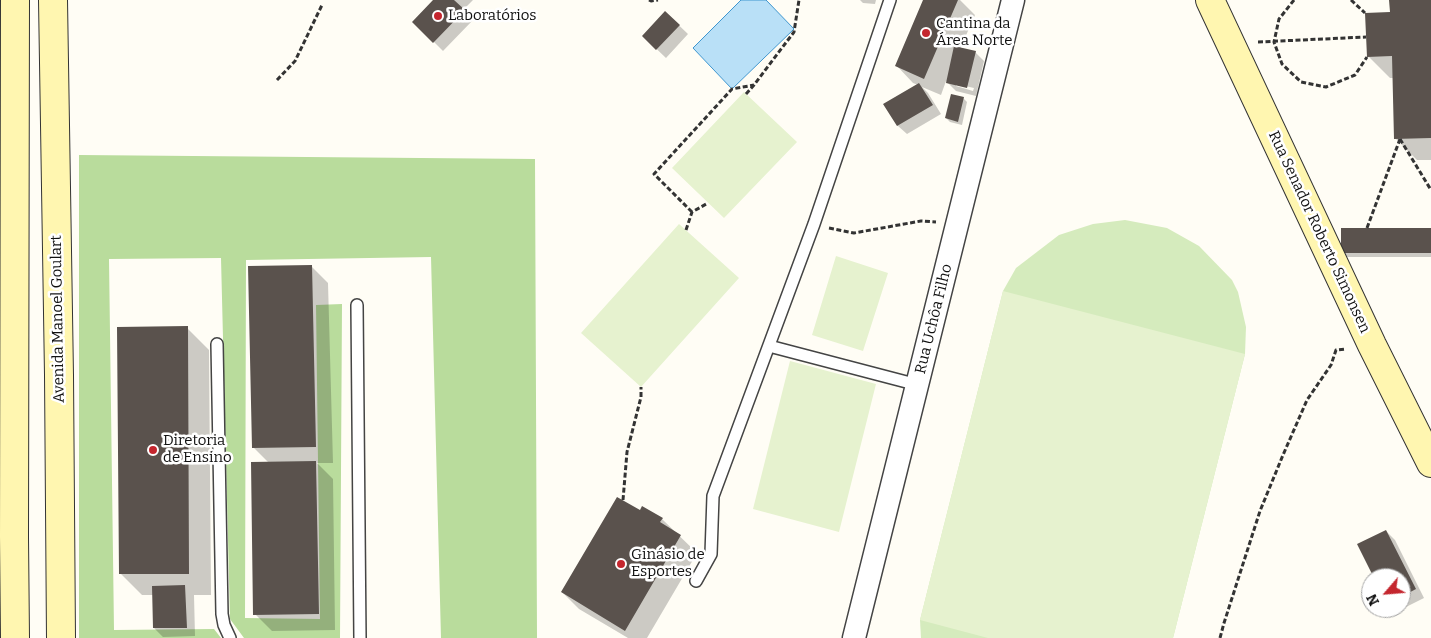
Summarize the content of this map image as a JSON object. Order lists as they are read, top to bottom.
{
  "streets": {
    "main road": ["Rua Senador Roberto Simonsen", "Avenida Manoel Goulart"],
    "street": ["Rua Uchôa Filho"]
  },
  "places": [
    "Laboratórios",
    "Cantina da Área Norte",
    "Diretoria de Ensino",
    "Ginásio de Esportes"
  ],
  "north": "bottom left"
}
